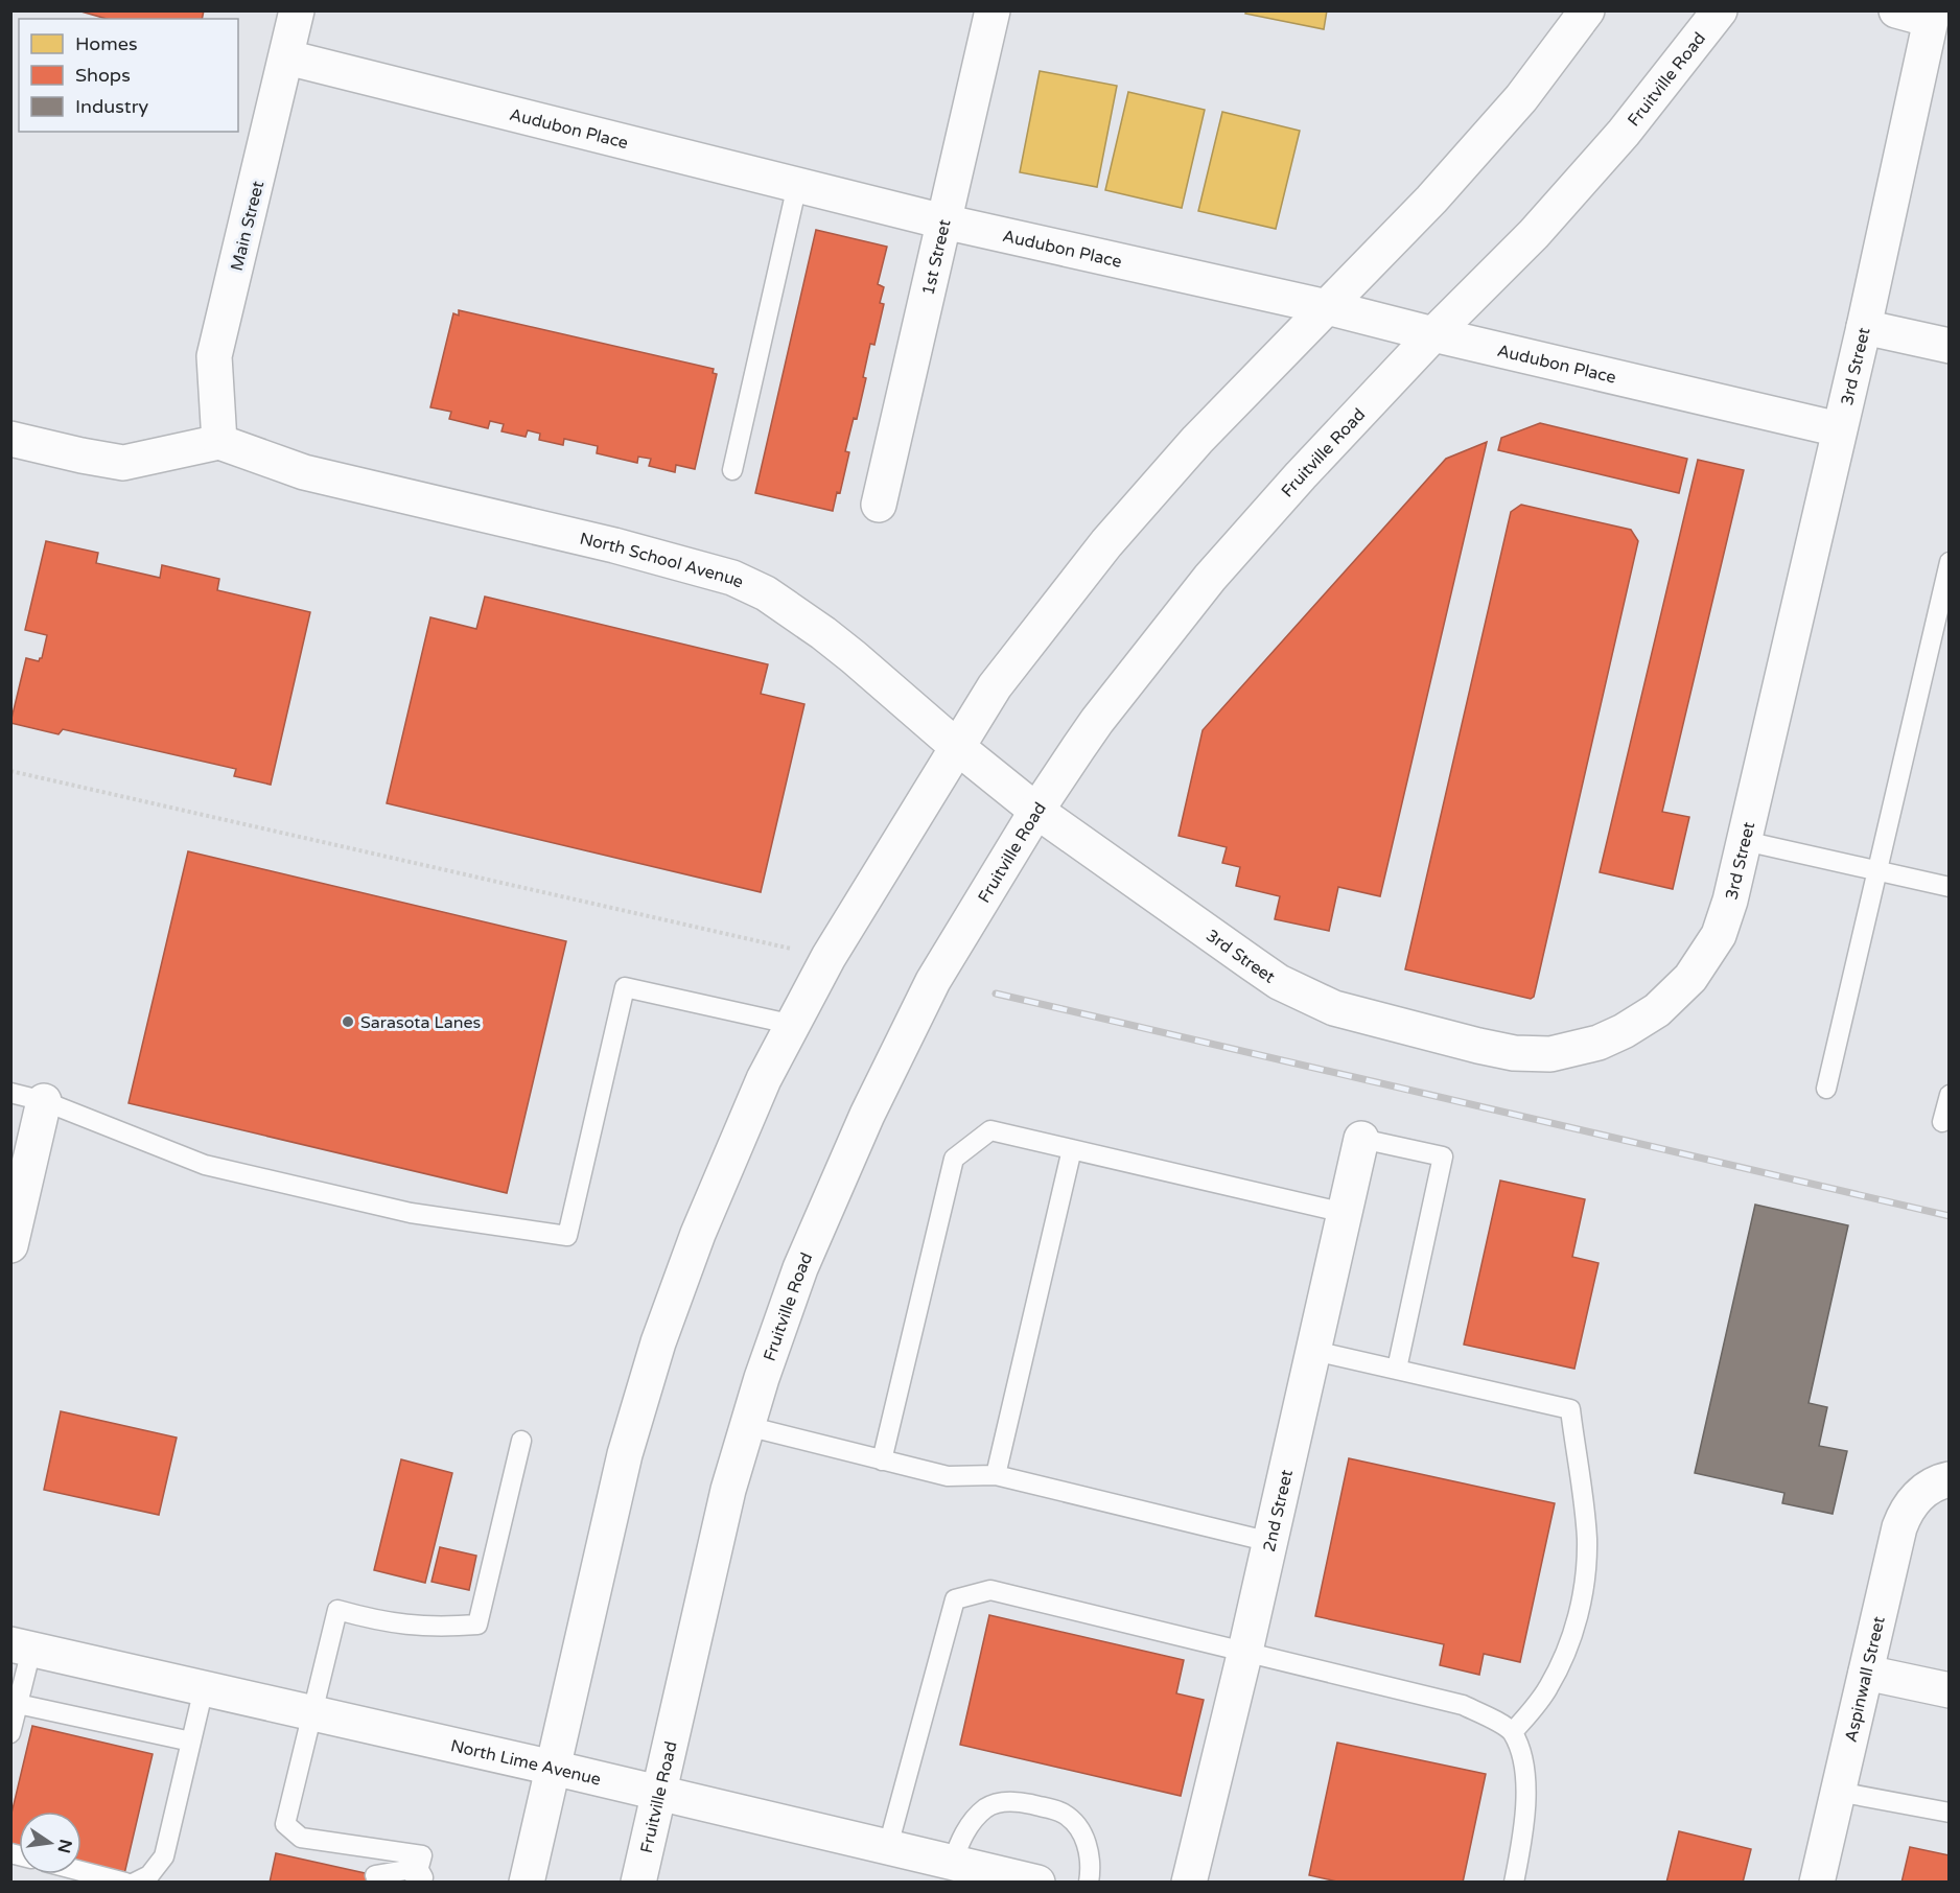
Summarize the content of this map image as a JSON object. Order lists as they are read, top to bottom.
{
  "streets": {
    "street": [
      "Fruitville Road",
      "Audubon Place",
      "Main Street",
      "1st Street",
      "3rd Street",
      "North School Avenue",
      "2nd Street",
      "Aspinwall Street",
      "North Lime Avenue"
    ]
  },
  "crossings": [
    ["Fruitville Road", "Audubon Place"],
    ["Fruitville Road", "3rd Street"],
    ["Fruitville Road", "North School Avenue"],
    ["Fruitville Road", "North Lime Avenue"],
    ["Audubon Place", "Main Street"],
    ["Audubon Place", "1st Street"],
    ["Audubon Place", "3rd Street"],
    ["Main Street", "North School Avenue"],
    ["3rd Street", "North School Avenue"]
  ],
  "places": ["Sarasota Lanes"],
  "legend": ["Homes", "Shops", "Industry"],
  "north": "right"
}
